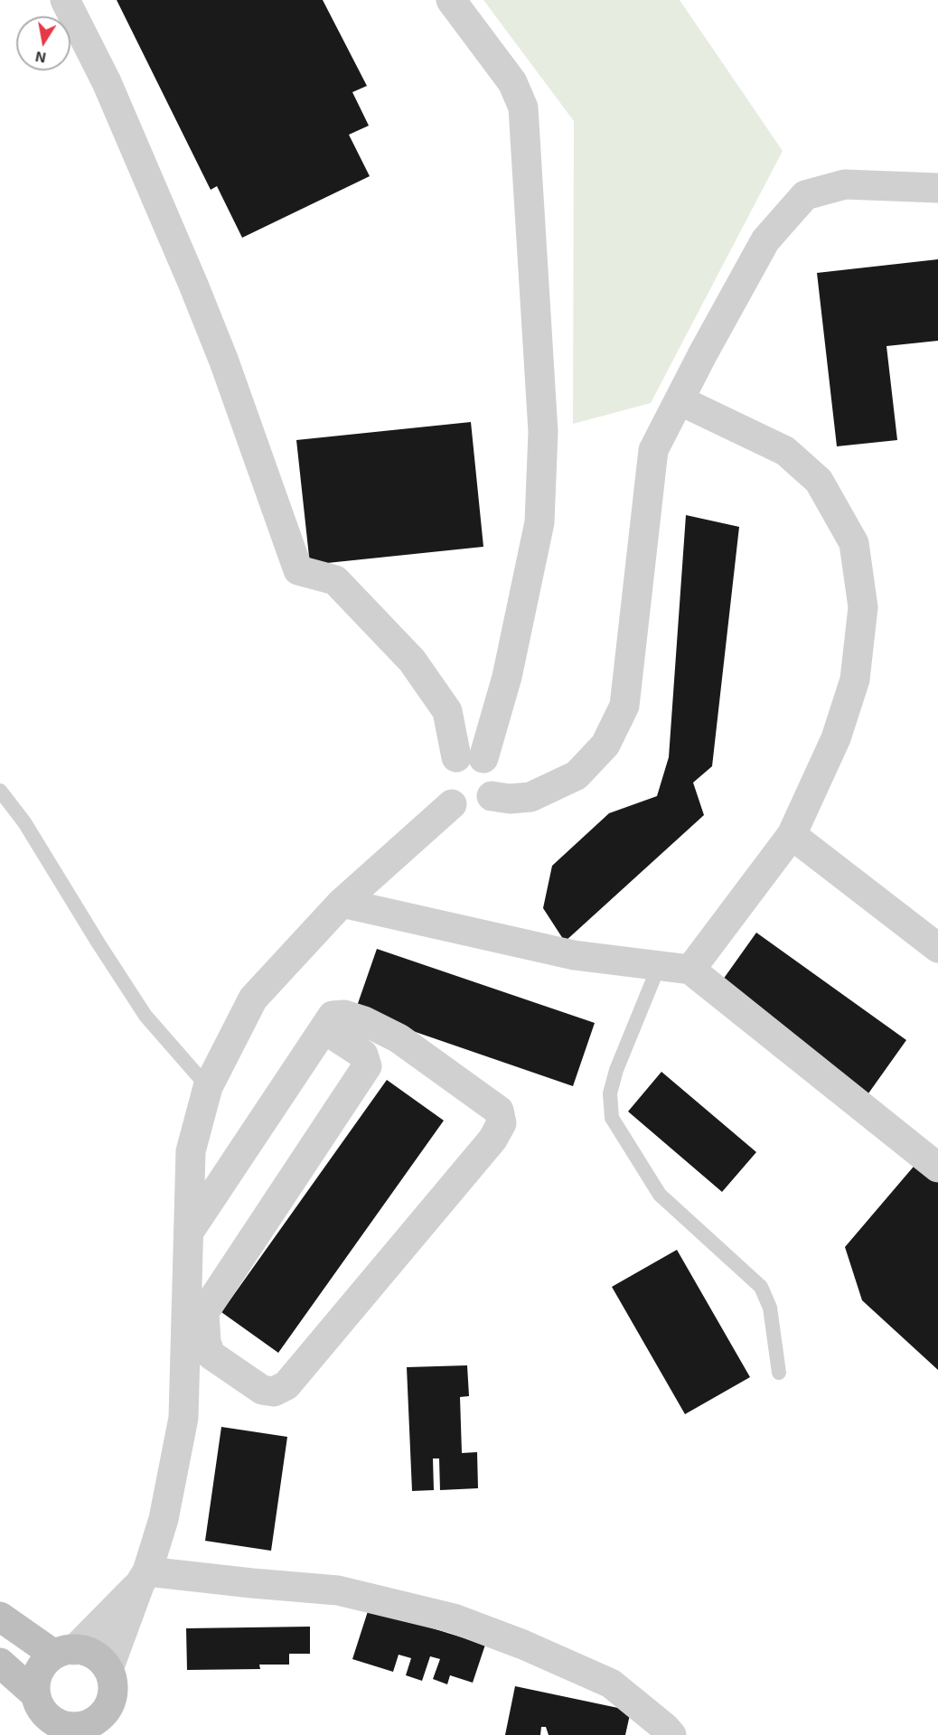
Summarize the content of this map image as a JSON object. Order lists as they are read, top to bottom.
{
  "north": "bottom"
}
